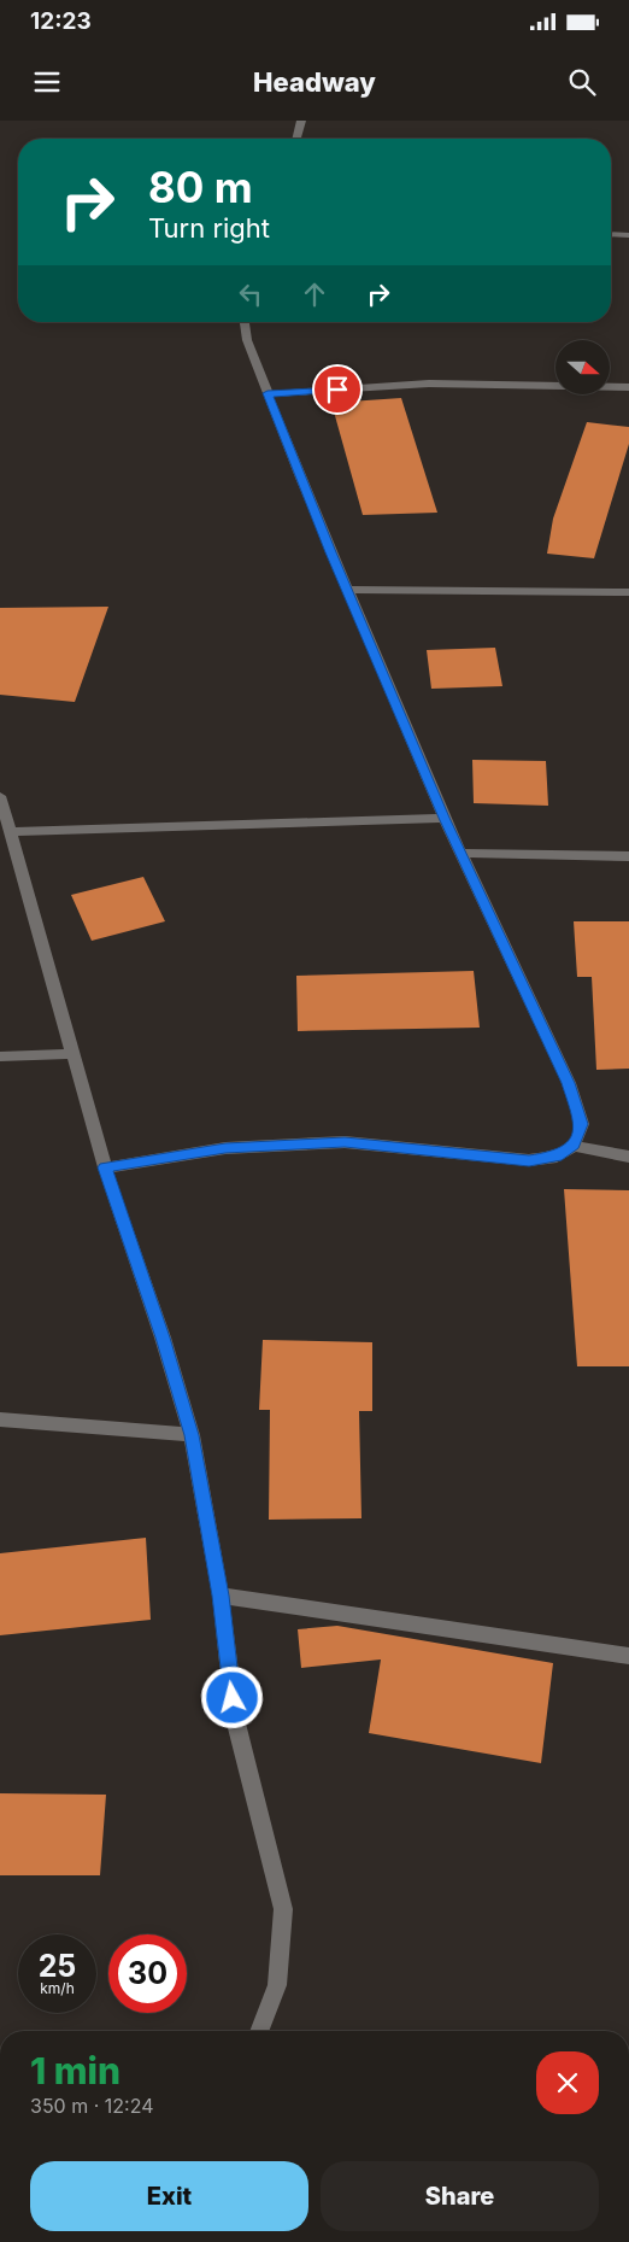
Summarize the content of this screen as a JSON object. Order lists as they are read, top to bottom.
{
  "north": "right",
  "page": {
    "status": "12:23",
    "header": "Headway",
    "turn": ["80 m", "Turn right"],
    "speed": "25 km/h",
    "limit": "30",
    "heading": ["1 min", "350 m · 12:24"],
    "buttons": ["Exit", "Share"]
  }
}
